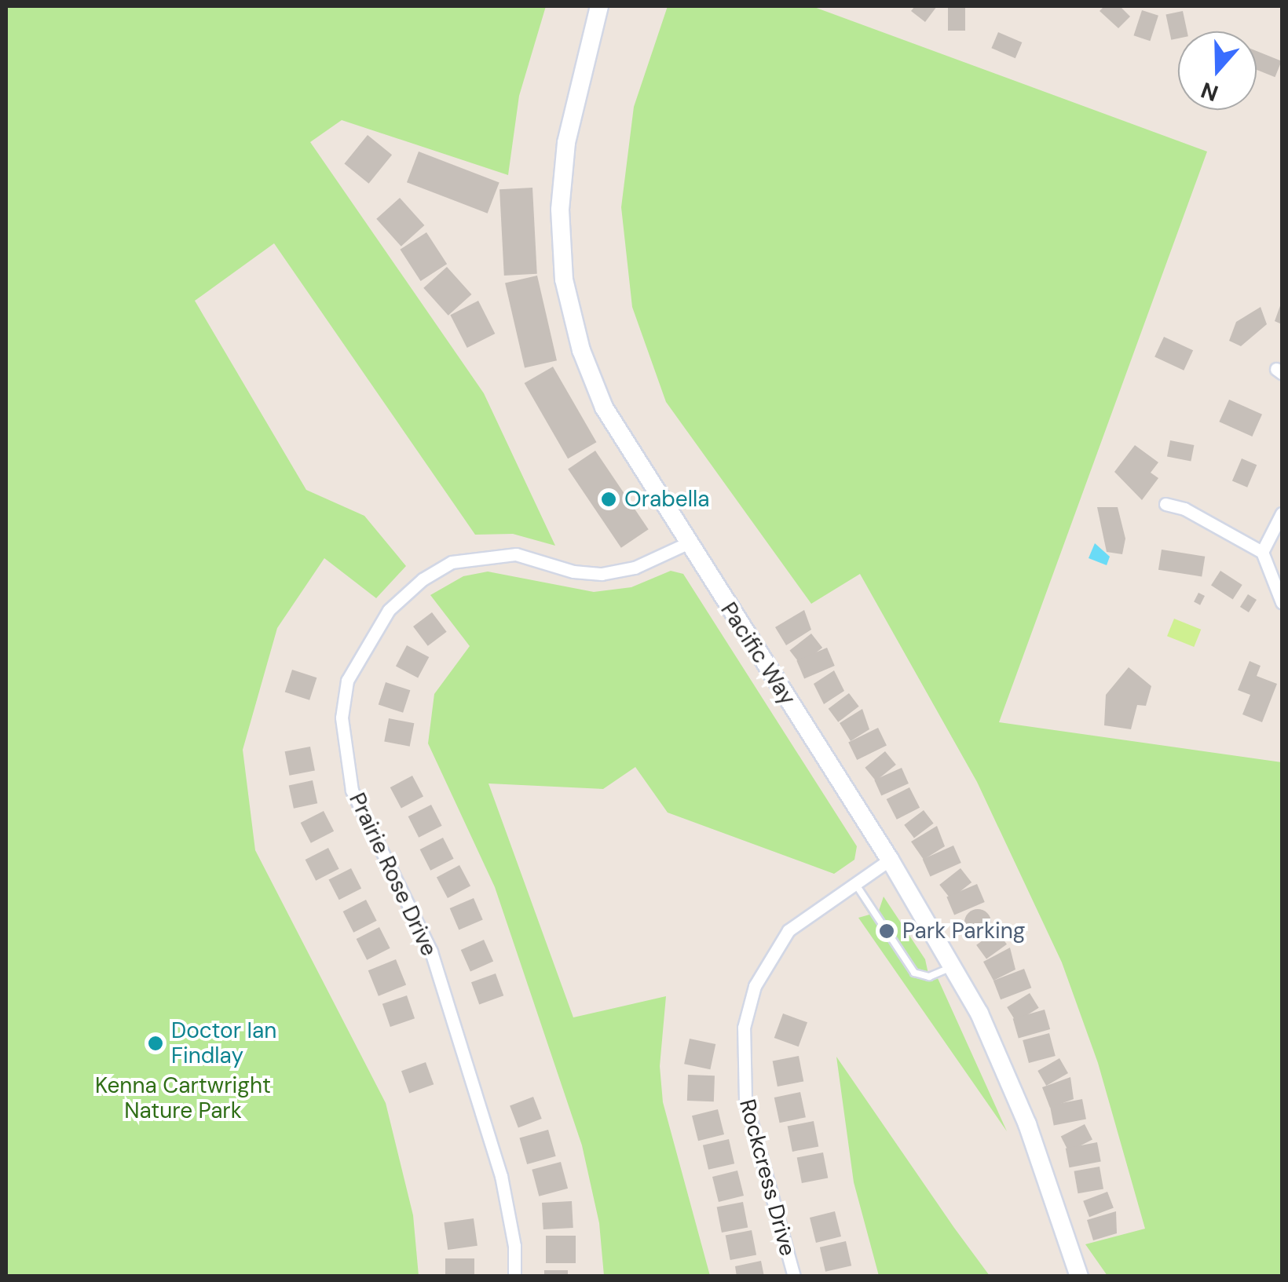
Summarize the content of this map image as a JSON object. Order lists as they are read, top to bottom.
{
  "streets": {
    "street": ["Pacific Way", "Prairie Rose Drive", "Rockcress Drive"]
  },
  "crossings": [
    ["Pacific Way", "Prairie Rose Drive"],
    ["Pacific Way", "Rockcress Drive"]
  ],
  "parks": ["Kenna Cartwright Nature Park"],
  "places": ["Orabella", "Park Parking", "Doctor Ian Findlay"],
  "north": "bottom"
}
